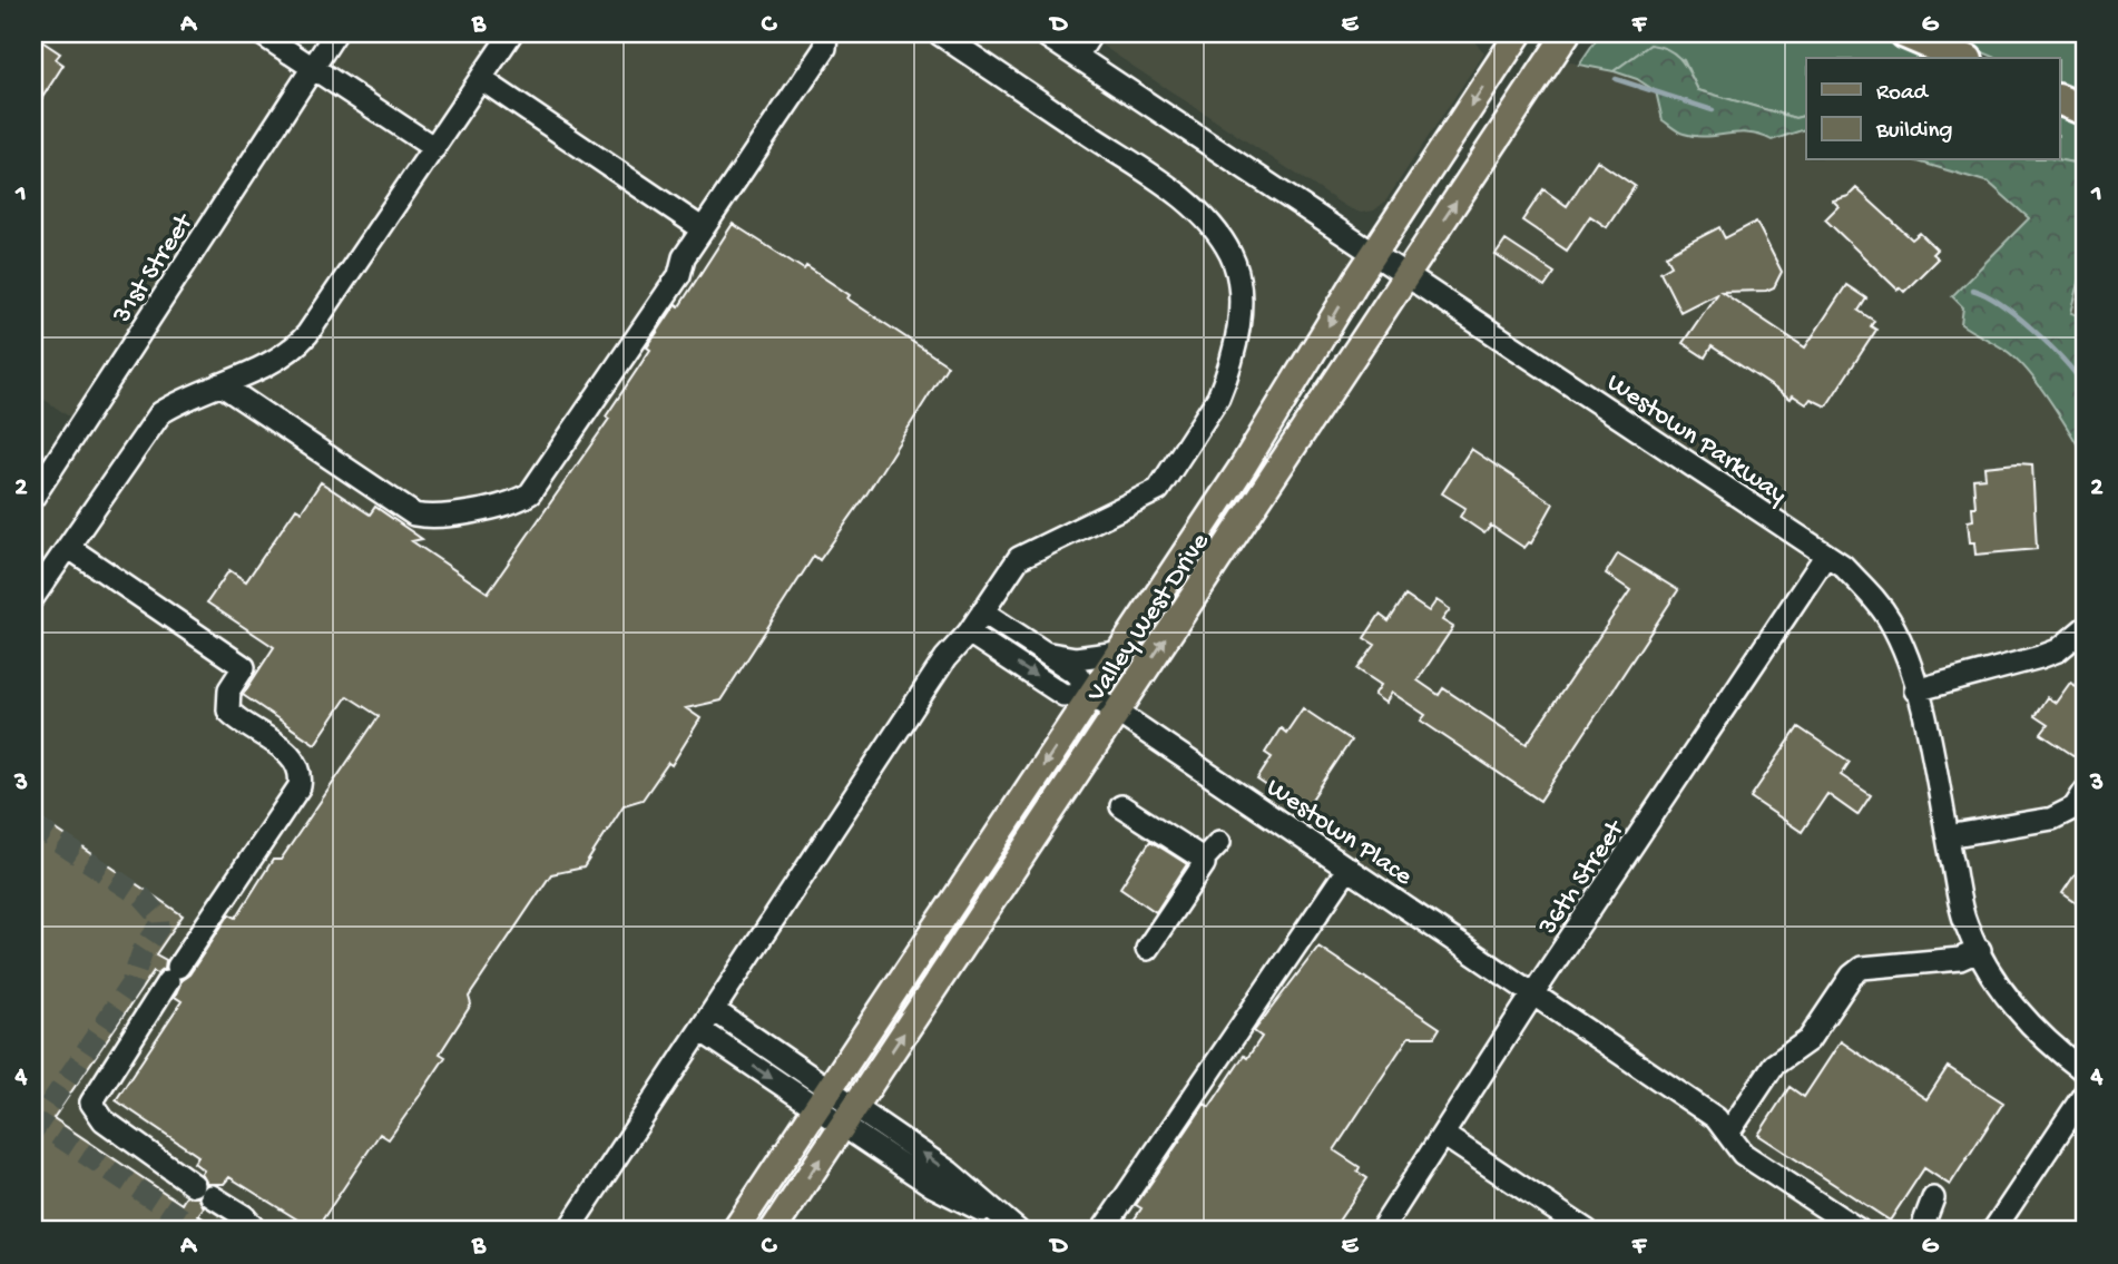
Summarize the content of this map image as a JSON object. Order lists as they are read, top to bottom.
{
  "streets": {
    "main road": ["Valley West Drive"],
    "street": [
      "31st Street",
      "Westown Parkway",
      "Westown Place",
      "36th Street"
    ]
  },
  "crossings": [
    ["Westown Parkway", "Valley West Drive"],
    ["Westown Parkway", "36th Street"],
    ["Valley West Drive", "Westown Place"],
    ["Westown Place", "36th Street"]
  ],
  "legend": ["Road", "Building"],
  "grid": {
    "columns": [
      "A",
      "B",
      "C",
      "D",
      "E",
      "F",
      "G"
    ],
    "rows": [
      "1",
      "2",
      "3",
      "4"
    ]
  }
}
